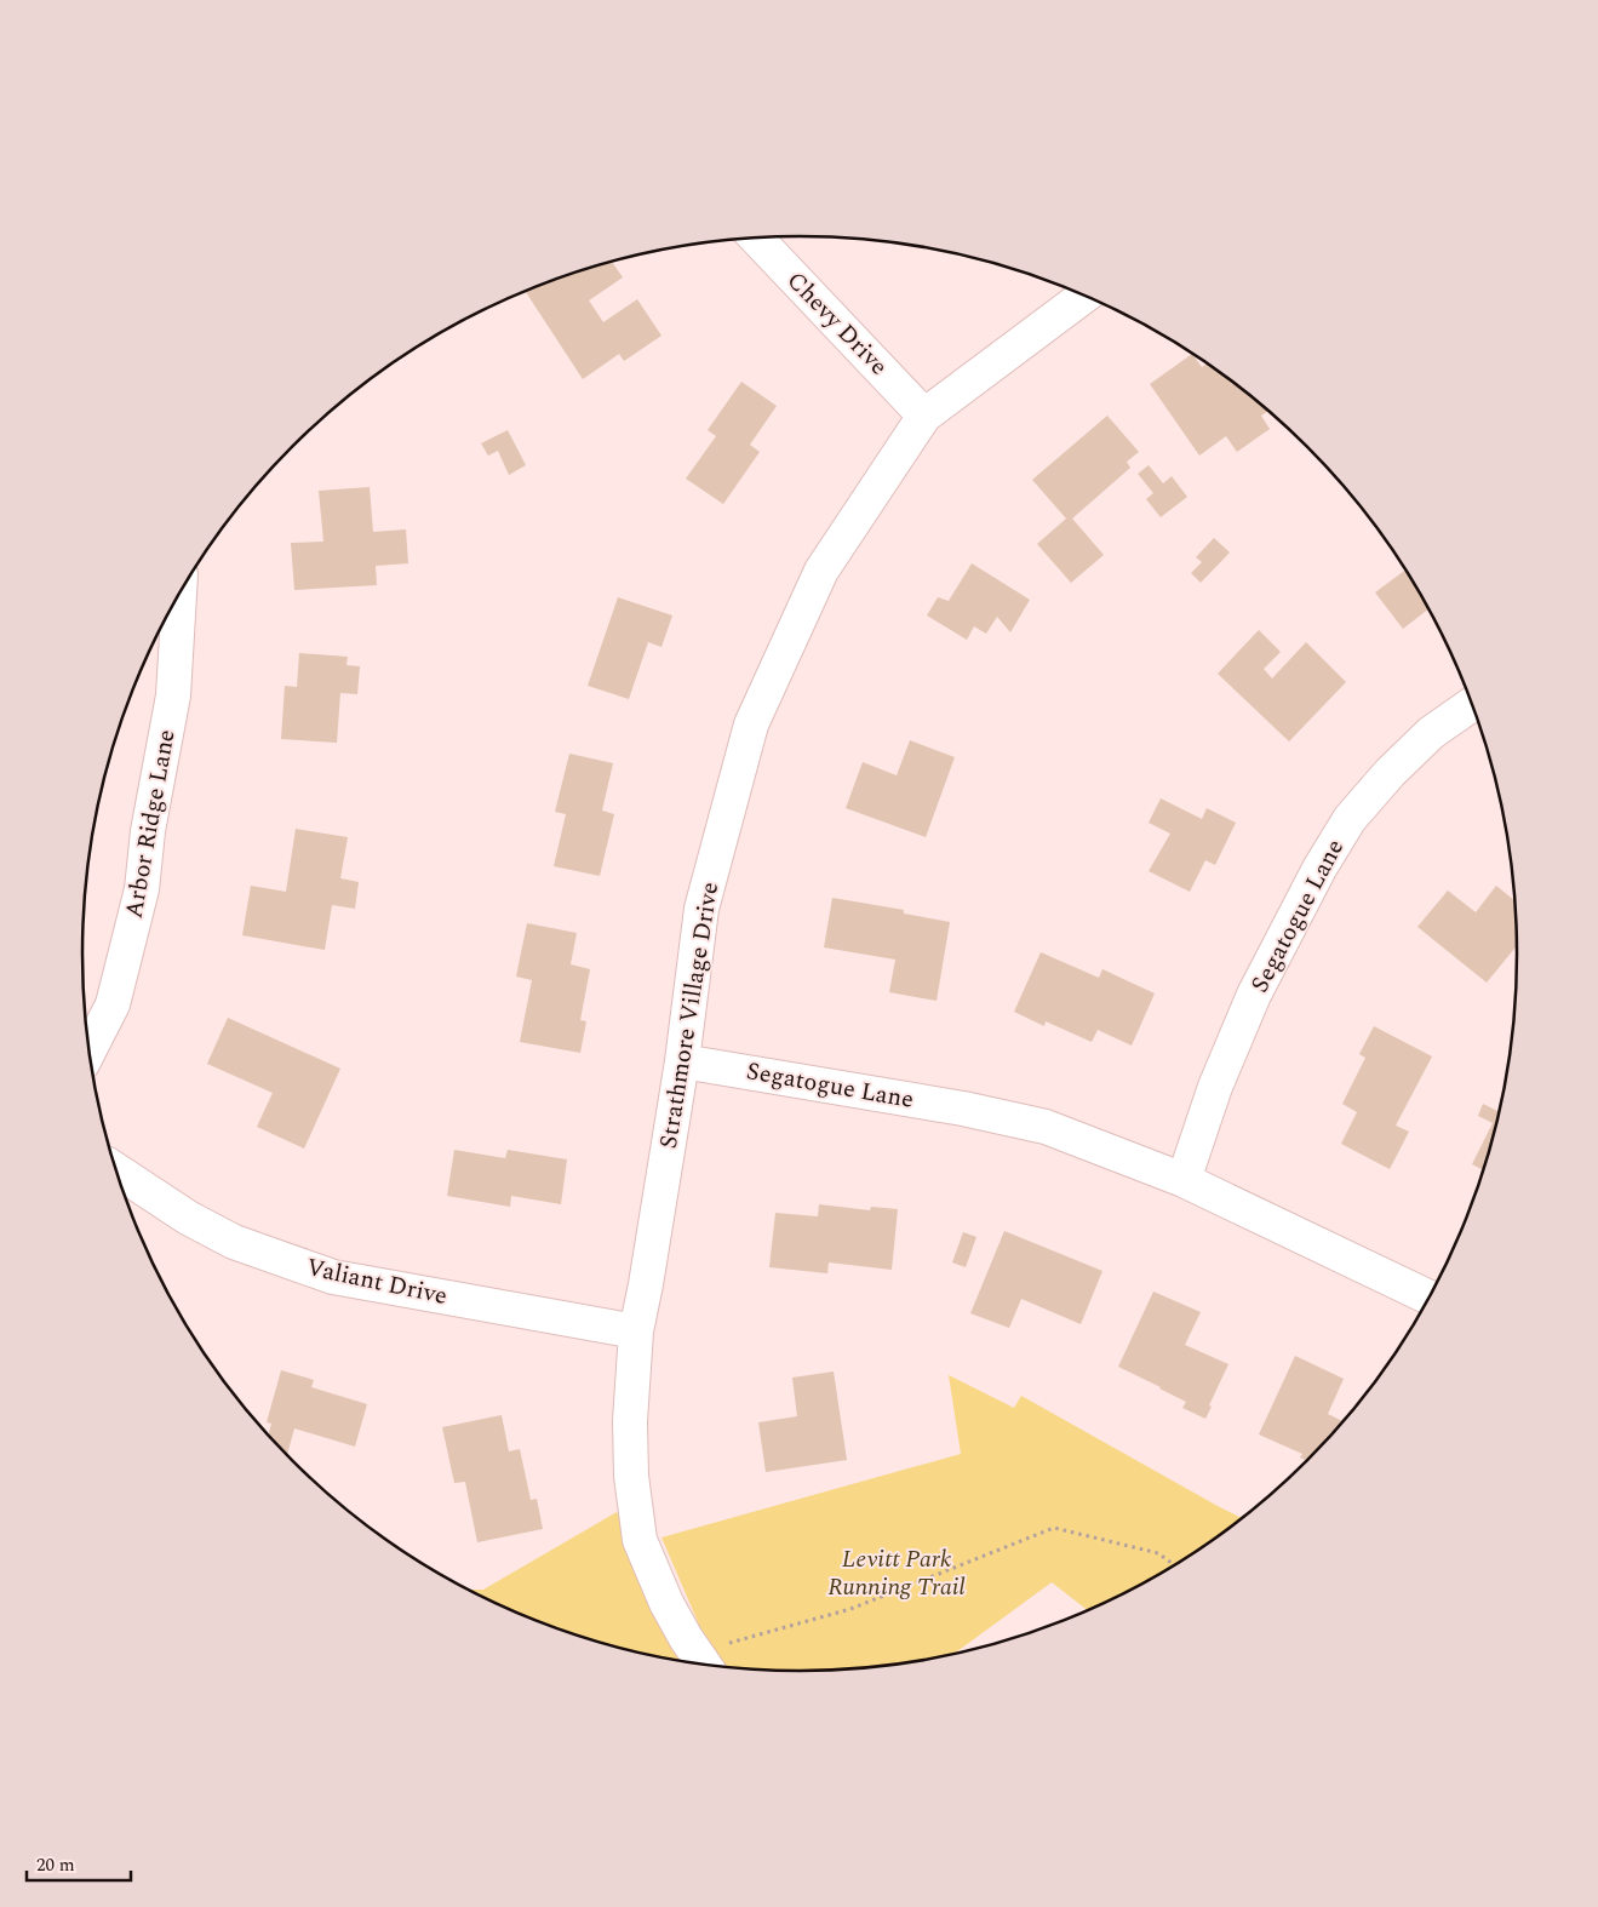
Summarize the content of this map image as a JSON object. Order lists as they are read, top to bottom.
{
  "streets": {
    "street": [
      "Chevy Drive",
      "Arbor Ridge Lane",
      "Segatogue Lane",
      "Strathmore Village Drive",
      "Valiant Drive"
    ]
  },
  "crossings": [
    ["Chevy Drive", "Strathmore Village Drive"],
    ["Segatogue Lane", "Strathmore Village Drive"],
    ["Strathmore Village Drive", "Valiant Drive"]
  ],
  "parks": ["Levitt Park Running Trail"],
  "scale_bar": "20 m"
}
